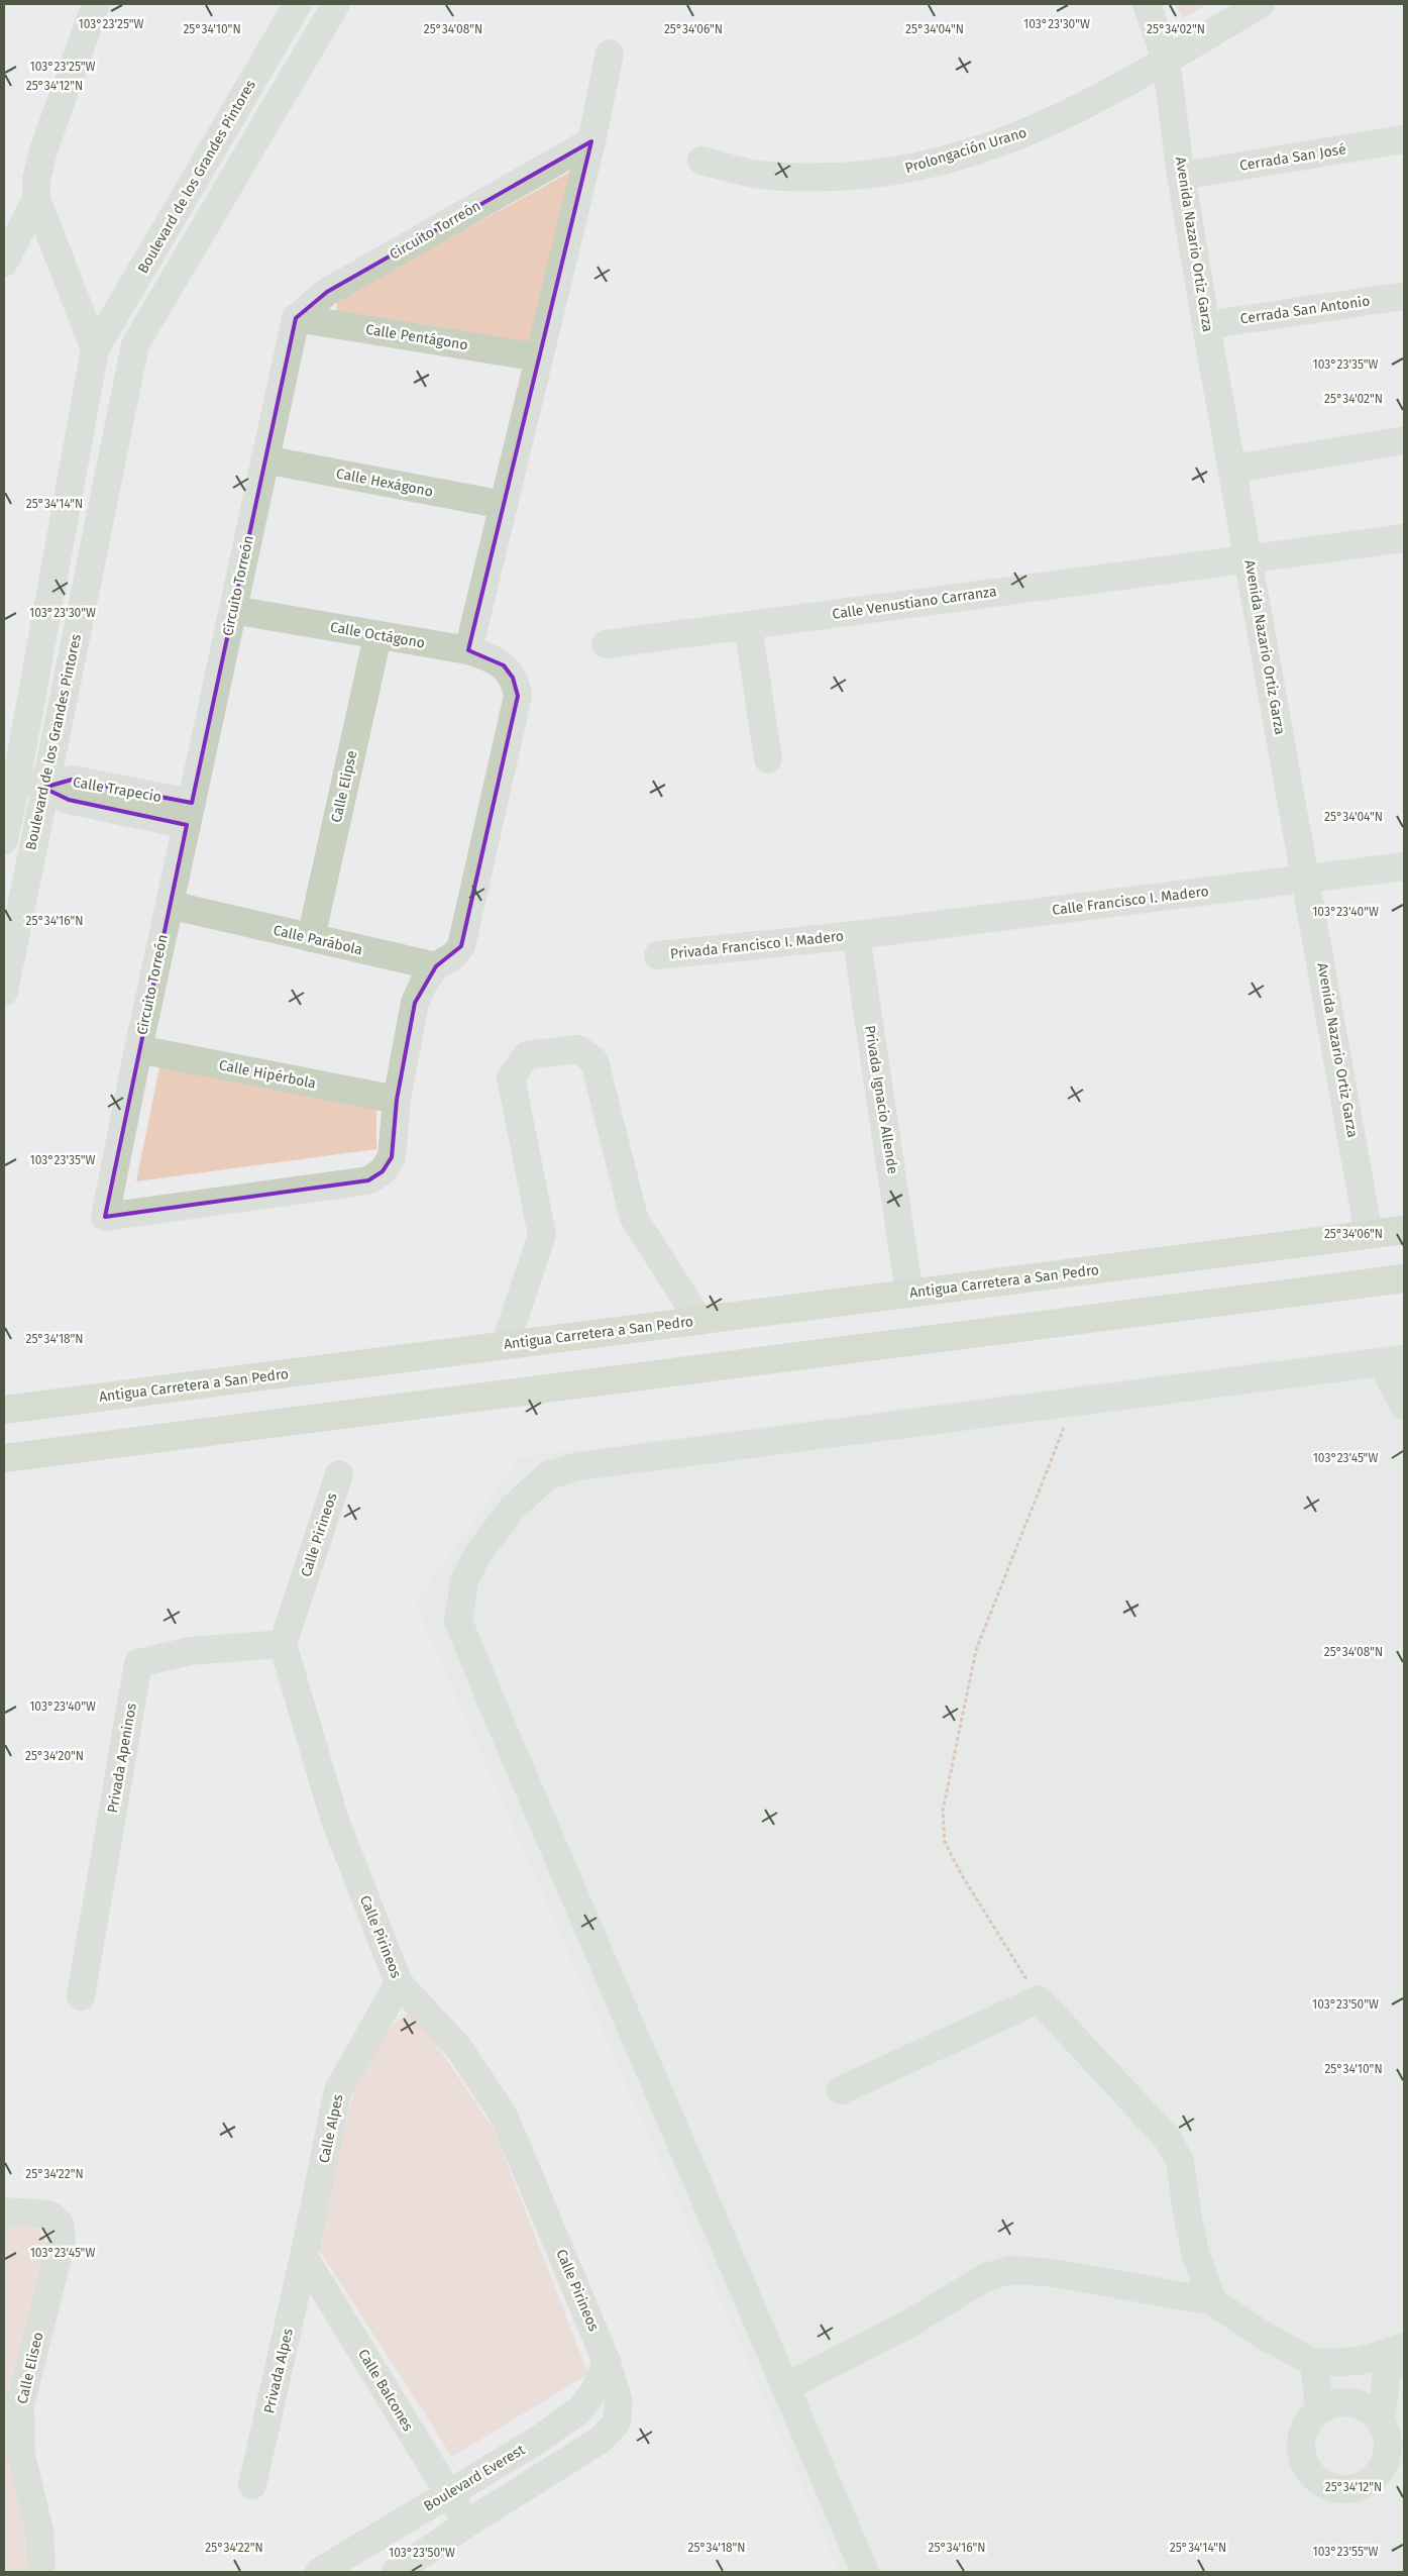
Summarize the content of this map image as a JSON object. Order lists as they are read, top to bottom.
{
  "streets": {
    "main road": ["Antigua Carretera a San Pedro"],
    "street": [
      "Prolongación Urano",
      "Cerrada San José",
      "Boulevard de los Grandes Pintores",
      "Circuito Torreón",
      "Avenida Nazario Ortiz Garza",
      "Cerrada San Antonio",
      "Calle Pentágono",
      "Calle Hexágono",
      "Calle Venustiano Carranza",
      "Calle Octágono",
      "Calle Elipse",
      "Calle Trapecio",
      "Calle Francisco I. Madero",
      "Calle Parábola",
      "Privada Francisco I. Madero",
      "Calle Hipérbola",
      "Privada Ignacio Allende",
      "Calle Pirineos",
      "Privada Apeninos",
      "Calle Alpes",
      "Calle Eliseo",
      "Privada Alpes",
      "Calle Balcones",
      "Boulevard Everest"
    ]
  },
  "crossings": [
    ["Prolongación Urano", "Avenida Nazario Ortiz Garza"],
    ["Cerrada San José", "Avenida Nazario Ortiz Garza"],
    ["Boulevard de los Grandes Pintores", "Calle Trapecio"],
    ["Circuito Torreón", "Calle Pentágono"],
    ["Circuito Torreón", "Calle Hexágono"],
    ["Circuito Torreón", "Calle Octágono"],
    ["Circuito Torreón", "Calle Trapecio"],
    ["Circuito Torreón", "Calle Parábola"],
    ["Circuito Torreón", "Calle Hipérbola"],
    ["Avenida Nazario Ortiz Garza", "Cerrada San Antonio"],
    ["Avenida Nazario Ortiz Garza", "Calle Venustiano Carranza"],
    ["Avenida Nazario Ortiz Garza", "Calle Francisco I. Madero"],
    ["Avenida Nazario Ortiz Garza", "Antigua Carretera a San Pedro"],
    ["Calle Octágono", "Calle Elipse"],
    ["Calle Octágono", "Calle Parábola"],
    ["Calle Elipse", "Calle Parábola"],
    ["Calle Francisco I. Madero", "Privada Francisco I. Madero"],
    ["Calle Francisco I. Madero", "Privada Ignacio Allende"],
    ["Privada Francisco I. Madero", "Privada Ignacio Allende"],
    ["Privada Ignacio Allende", "Antigua Carretera a San Pedro"],
    ["Calle Pirineos", "Privada Apeninos"],
    ["Calle Pirineos", "Calle Alpes"],
    ["Calle Pirineos", "Calle Balcones"],
    ["Calle Pirineos", "Boulevard Everest"],
    ["Calle Alpes", "Privada Alpes"],
    ["Calle Alpes", "Calle Balcones"],
    ["Privada Alpes", "Calle Balcones"],
    ["Calle Balcones", "Boulevard Everest"]
  ],
  "coordinates": [
    "103°23'25\"W",
    "103°23'30\"W",
    "25°34'10\"N",
    "25°34'08\"N",
    "25°34'06\"N",
    "25°34'04\"N",
    "25°34'02\"N",
    "25°34'12\"N",
    "103°23'35\"W",
    "25°34'14\"N",
    "103°23'40\"W",
    "25°34'16\"N",
    "25°34'18\"N",
    "103°23'45\"W",
    "25°34'20\"N",
    "103°23'50\"W",
    "25°34'22\"N",
    "103°23'55\"W"
  ]
}
